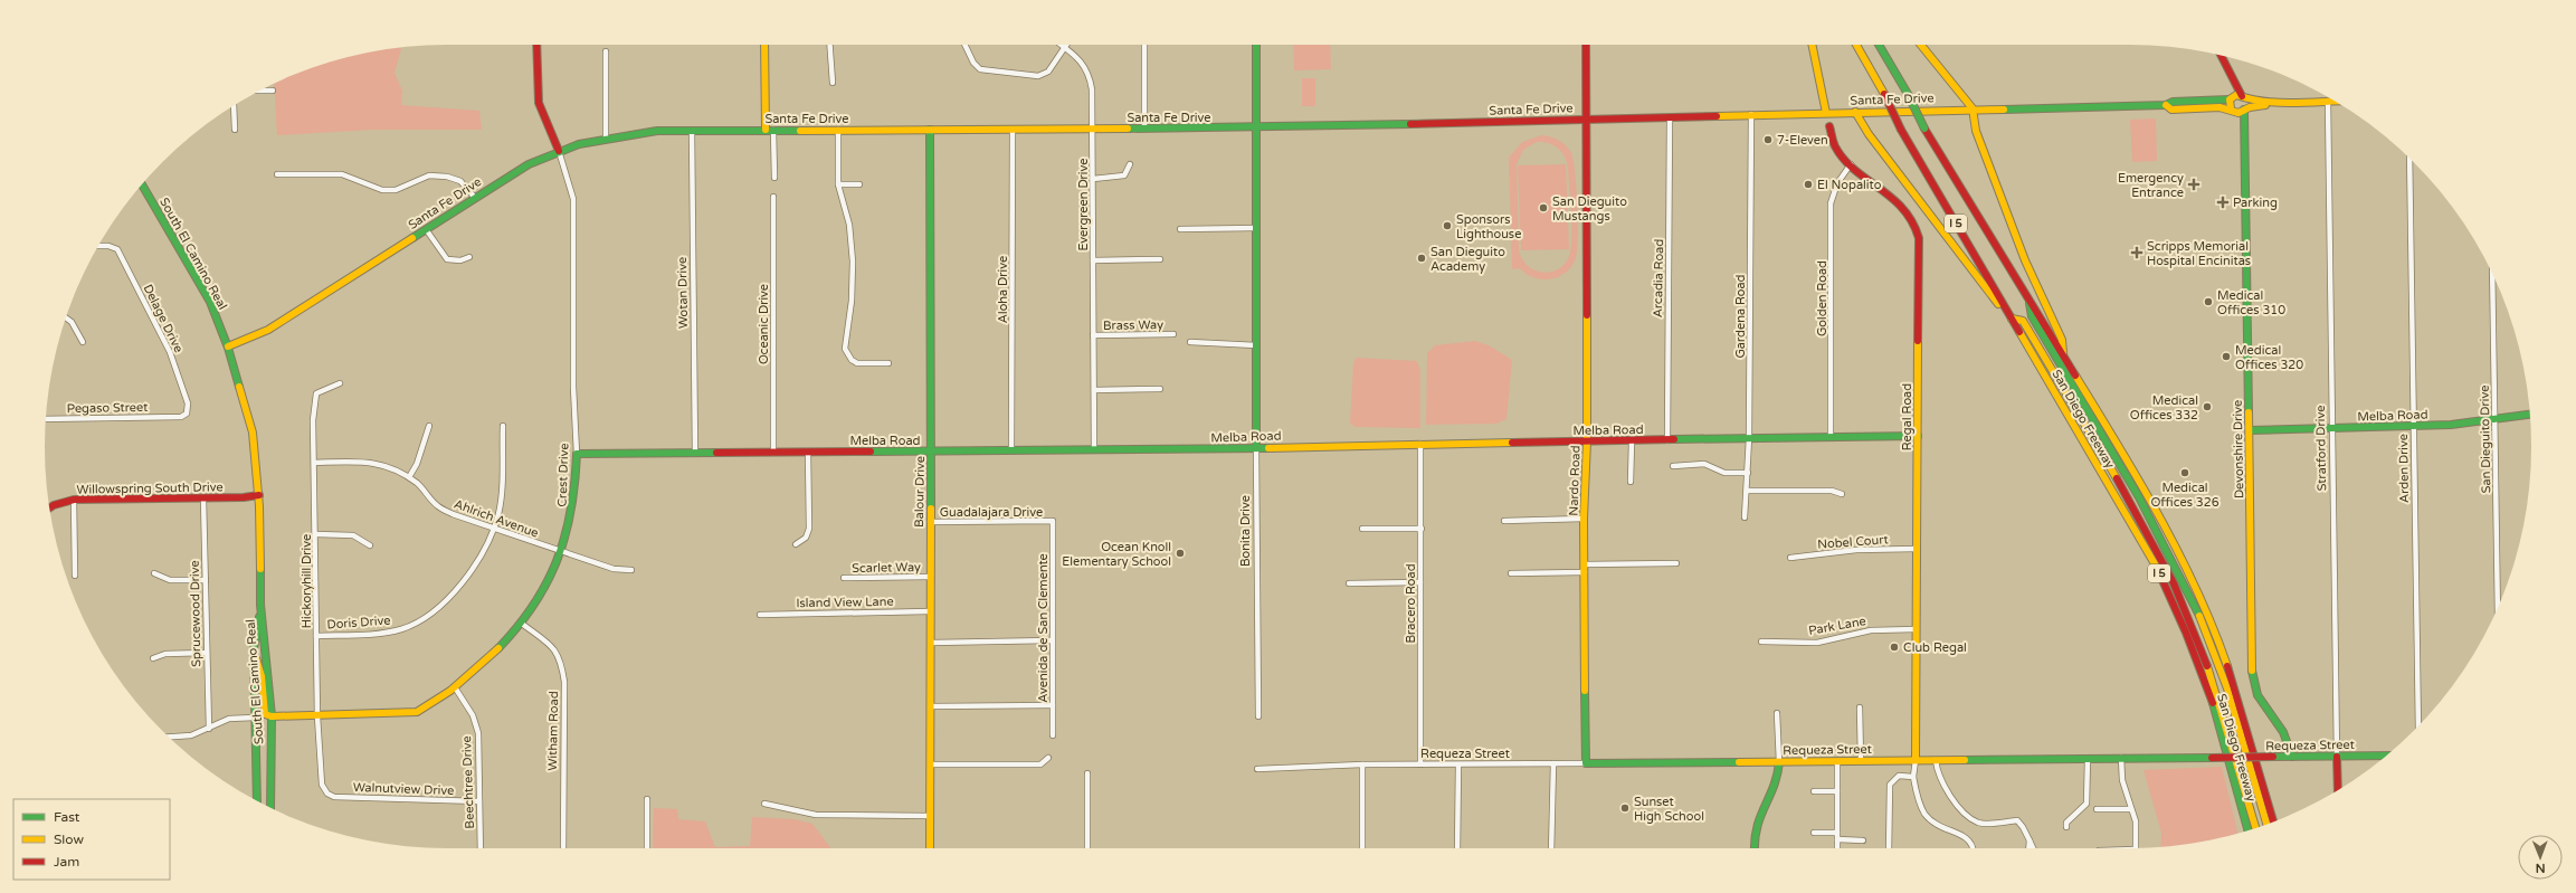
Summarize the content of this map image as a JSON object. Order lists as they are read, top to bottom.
{
  "streets": {
    "main road": [
      "Santa Fe Drive",
      "I 5",
      "South El Camino Real",
      "Melba Road",
      "Regal Road",
      "San Diego Freeway",
      "Stratford Drive",
      "Devonshire Drive",
      "Crest Drive",
      "Nardo Road",
      "Willowspring South Drive",
      "Balour Drive",
      "Bonita Drive",
      "Requeza Street"
    ],
    "street": [
      "Evergreen Drive",
      "Arcadia Road",
      "Aloha Drive",
      "Wotan Drive",
      "Golden Road",
      "Gardena Road",
      "Delage Drive",
      "Oceanic Drive",
      "Brass Way",
      "Pegaso Street",
      "San Dieguito Drive",
      "Arden Drive",
      "Guadalajara Drive",
      "Ahlrich Avenue",
      "Nobel Court",
      "Scarlet Way",
      "Hickoryhill Drive",
      "Island View Lane",
      "Bracero Road",
      "Sprucewood Drive",
      "Doris Drive",
      "Park Lane",
      "Avenida de San Clemente",
      "Witham Road",
      "Beechtree Drive",
      "Walnutview Drive"
    ]
  },
  "crossings": [
    ["Santa Fe Drive", "Evergreen Drive"],
    ["Santa Fe Drive", "South El Camino Real"],
    ["Santa Fe Drive", "Arcadia Road"],
    ["Santa Fe Drive", "Aloha Drive"],
    ["Santa Fe Drive", "Wotan Drive"],
    ["Santa Fe Drive", "Gardena Road"],
    ["Santa Fe Drive", "Regal Road"],
    ["Santa Fe Drive", "Devonshire Drive"],
    ["Santa Fe Drive", "Crest Drive"],
    ["Santa Fe Drive", "Nardo Road"],
    ["Santa Fe Drive", "Balour Drive"],
    ["Santa Fe Drive", "Bonita Drive"],
    ["Evergreen Drive", "Brass Way"],
    ["Evergreen Drive", "Melba Road"],
    ["South El Camino Real", "Crest Drive"],
    ["South El Camino Real", "Willowspring South Drive"],
    ["Arcadia Road", "Melba Road"],
    ["Aloha Drive", "Melba Road"],
    ["Wotan Drive", "Melba Road"],
    ["Golden Road", "Melba Road"],
    ["Golden Road", "Regal Road"],
    ["Gardena Road", "Melba Road"],
    ["Delage Drive", "Pegaso Street"],
    ["Oceanic Drive", "Melba Road"],
    ["Melba Road", "Regal Road"],
    ["Melba Road", "San Dieguito Drive"],
    ["Melba Road", "Stratford Drive"],
    ["Melba Road", "Devonshire Drive"],
    ["Melba Road", "Arden Drive"],
    ["Melba Road", "Crest Drive"],
    ["Melba Road", "Nardo Road"],
    ["Melba Road", "Balour Drive"],
    ["Melba Road", "Bonita Drive"],
    ["Melba Road", "Bracero Road"],
    ["Regal Road", "Nobel Court"],
    ["Regal Road", "Park Lane"],
    ["Regal Road", "Requeza Street"],
    ["Stratford Drive", "Requeza Street"],
    ["Devonshire Drive", "Requeza Street"],
    ["Crest Drive", "Ahlrich Avenue"],
    ["Crest Drive", "Hickoryhill Drive"],
    ["Crest Drive", "Witham Road"],
    ["Crest Drive", "Beechtree Drive"],
    ["Nardo Road", "Requeza Street"],
    ["Willowspring South Drive", "Sprucewood Drive"],
    ["Balour Drive", "Guadalajara Drive"],
    ["Balour Drive", "Scarlet Way"],
    ["Balour Drive", "Island View Lane"],
    ["Guadalajara Drive", "Avenida de San Clemente"],
    ["Ahlrich Avenue", "Hickoryhill Drive"],
    ["Ahlrich Avenue", "Doris Drive"],
    ["Hickoryhill Drive", "Doris Drive"],
    ["Hickoryhill Drive", "Walnutview Drive"],
    ["Bracero Road", "Requeza Street"],
    ["Beechtree Drive", "Walnutview Drive"]
  ],
  "places": {
    "other": [
      "7-Eleven",
      "El Nopalito",
      "San Dieguito Mustangs",
      "Sponsors Lighthouse",
      "San Dieguito Academy",
      "Medical Offices 310",
      "Medical Offices 320",
      "Medical Offices 332",
      "Medical Offices 326",
      "Ocean Knoll Elementary School",
      "Club Regal",
      "Sunset High School"
    ],
    "health": ["Emergency Entrance", "Parking", "Scripps Memorial Hospital Encinitas"]
  },
  "legend": ["Fast", "Slow", "Jam"],
  "north": "bottom"
}
